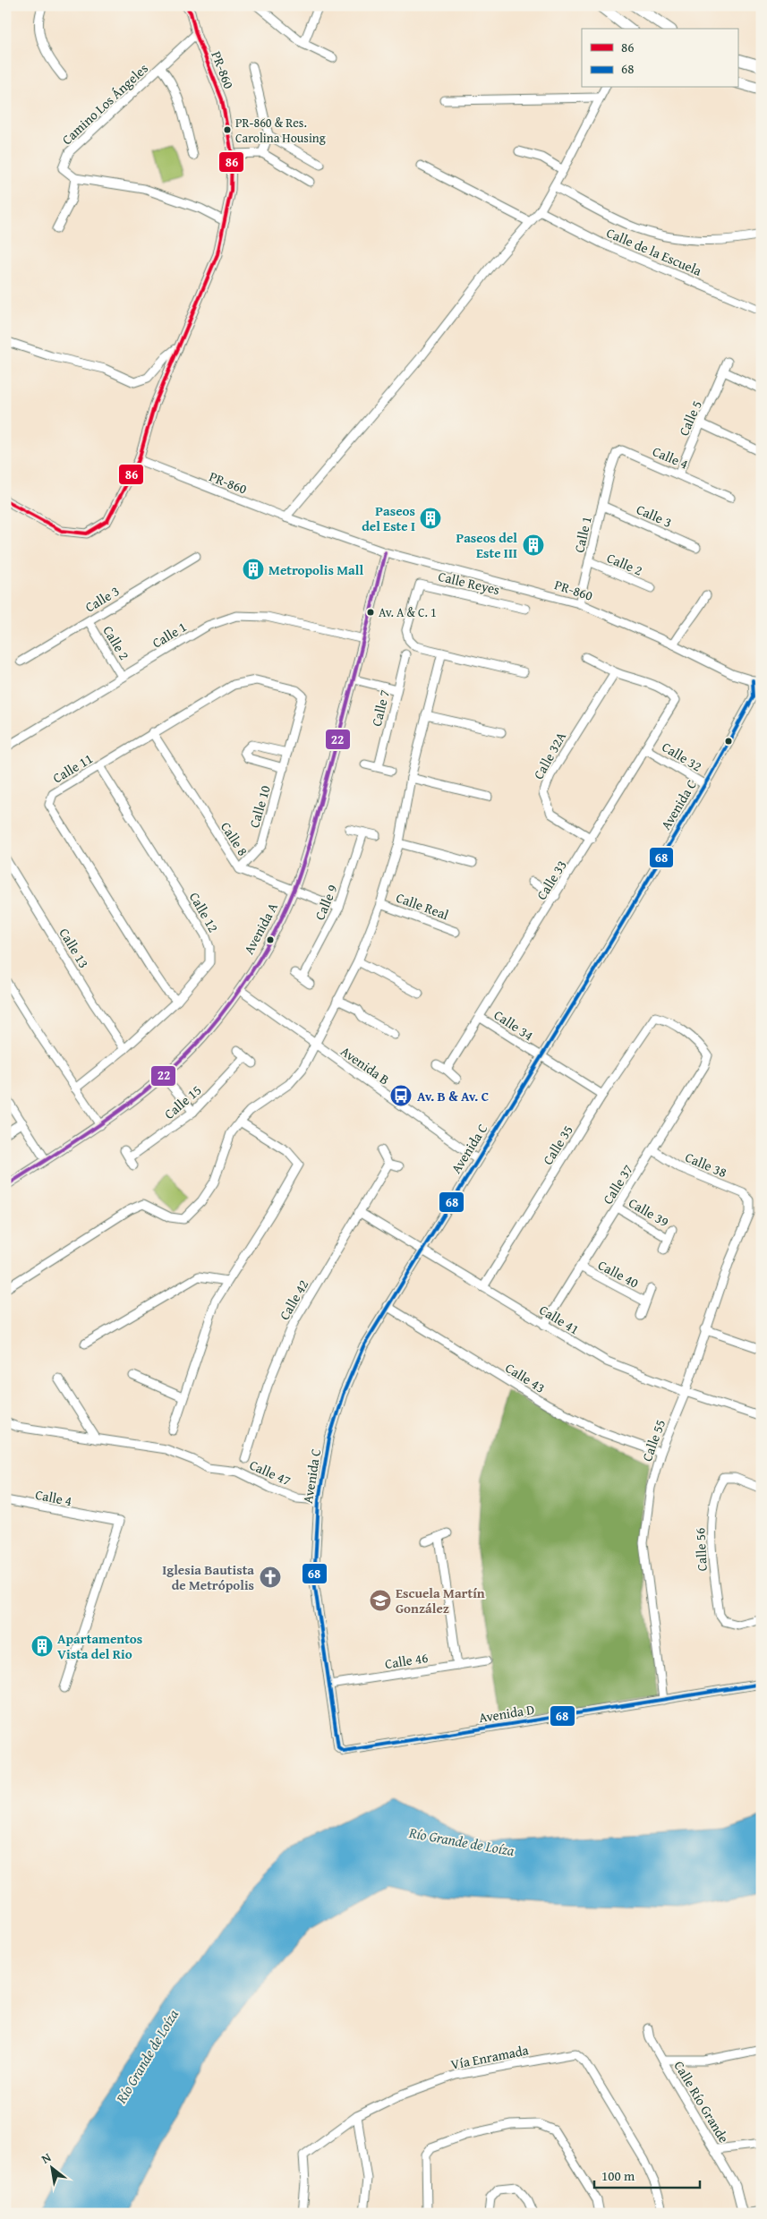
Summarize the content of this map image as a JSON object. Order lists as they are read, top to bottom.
{
  "streets": {
    "street": [
      "PR-860",
      "Camino Los Ángeles",
      "Calle de la Escuela",
      "Calle 5",
      "Calle 4",
      "Calle 3",
      "Calle 1",
      "Calle 2",
      "Calle Reyes",
      "Calle 7",
      "Calle 32A",
      "Calle 32",
      "Calle 11",
      "Avenida C",
      "Calle 10",
      "Calle 8",
      "Calle 33",
      "Calle 9",
      "Calle Real",
      "Calle 12",
      "Avenida A",
      "Calle 13",
      "Calle 34",
      "Avenida B",
      "Calle 15",
      "Calle 35",
      "Calle 38",
      "Calle 37",
      "Calle 39",
      "Calle 40",
      "Calle 42",
      "Calle 41",
      "Calle 43",
      "Calle 55",
      "Calle 47",
      "Calle 56",
      "Calle 46",
      "Avenida D",
      "Vía Enramada",
      "Calle Río Grande"
    ]
  },
  "crossings": [
    ["PR-860", "Camino Los Ángeles"],
    ["PR-860", "Calle 1"],
    ["PR-860", "Avenida C"],
    ["PR-860", "Avenida A"],
    ["Calle 5", "Calle 4"],
    ["Calle 4", "Calle 1"],
    ["Calle 3", "Calle 1"],
    ["Calle 3", "Calle 2"],
    ["Calle 1", "Calle 2"],
    ["Calle 1", "Avenida A"],
    ["Calle 32A", "Calle 33"],
    ["Calle 32", "Avenida C"],
    ["Calle 32", "Calle 33"],
    ["Calle 11", "Calle 10"],
    ["Calle 11", "Calle 8"],
    ["Calle 11", "Calle 12"],
    ["Avenida C", "Calle 34"],
    ["Avenida C", "Avenida B"],
    ["Avenida C", "Calle 41"],
    ["Avenida C", "Calle 43"],
    ["Avenida C", "Calle 47"],
    ["Avenida C", "Calle 46"],
    ["Avenida C", "Avenida D"],
    ["Calle 10", "Calle 8"],
    ["Calle 8", "Calle 9"],
    ["Calle 8", "Avenida A"],
    ["Calle 33", "Calle 34"],
    ["Calle 12", "Calle 13"],
    ["Avenida A", "Avenida B"],
    ["Calle 34", "Calle 35"],
    ["Calle 35", "Calle 37"],
    ["Calle 35", "Calle 41"],
    ["Calle 38", "Calle 37"],
    ["Calle 38", "Calle 55"],
    ["Calle 37", "Calle 39"],
    ["Calle 37", "Calle 40"],
    ["Calle 37", "Calle 41"],
    ["Calle 42", "Calle 41"],
    ["Calle 41", "Calle 55"],
    ["Calle 43", "Calle 55"],
    ["Calle 55", "Avenida D"]
  ],
  "water": ["Río Grande de Loíza"],
  "places": {
    "other": ["PR-860 & Res. Carolina Housing", "Av. A & C. 1"],
    "building": [
      "Paseos del Este I",
      "Paseos del Este III",
      "Metropolis Mall",
      "Apartamentos Vista del Rio"
    ],
    "bus stop": ["Av. B & Av. C"],
    "church": ["Iglesia Bautista de Metrópolis"],
    "school or university": ["Escuela Martín González"]
  },
  "lines": ["transit line 86", "transit line 22", "transit line 68"],
  "legend": ["86", "68"],
  "scale_bar": "100 m",
  "north": "top left"
}
